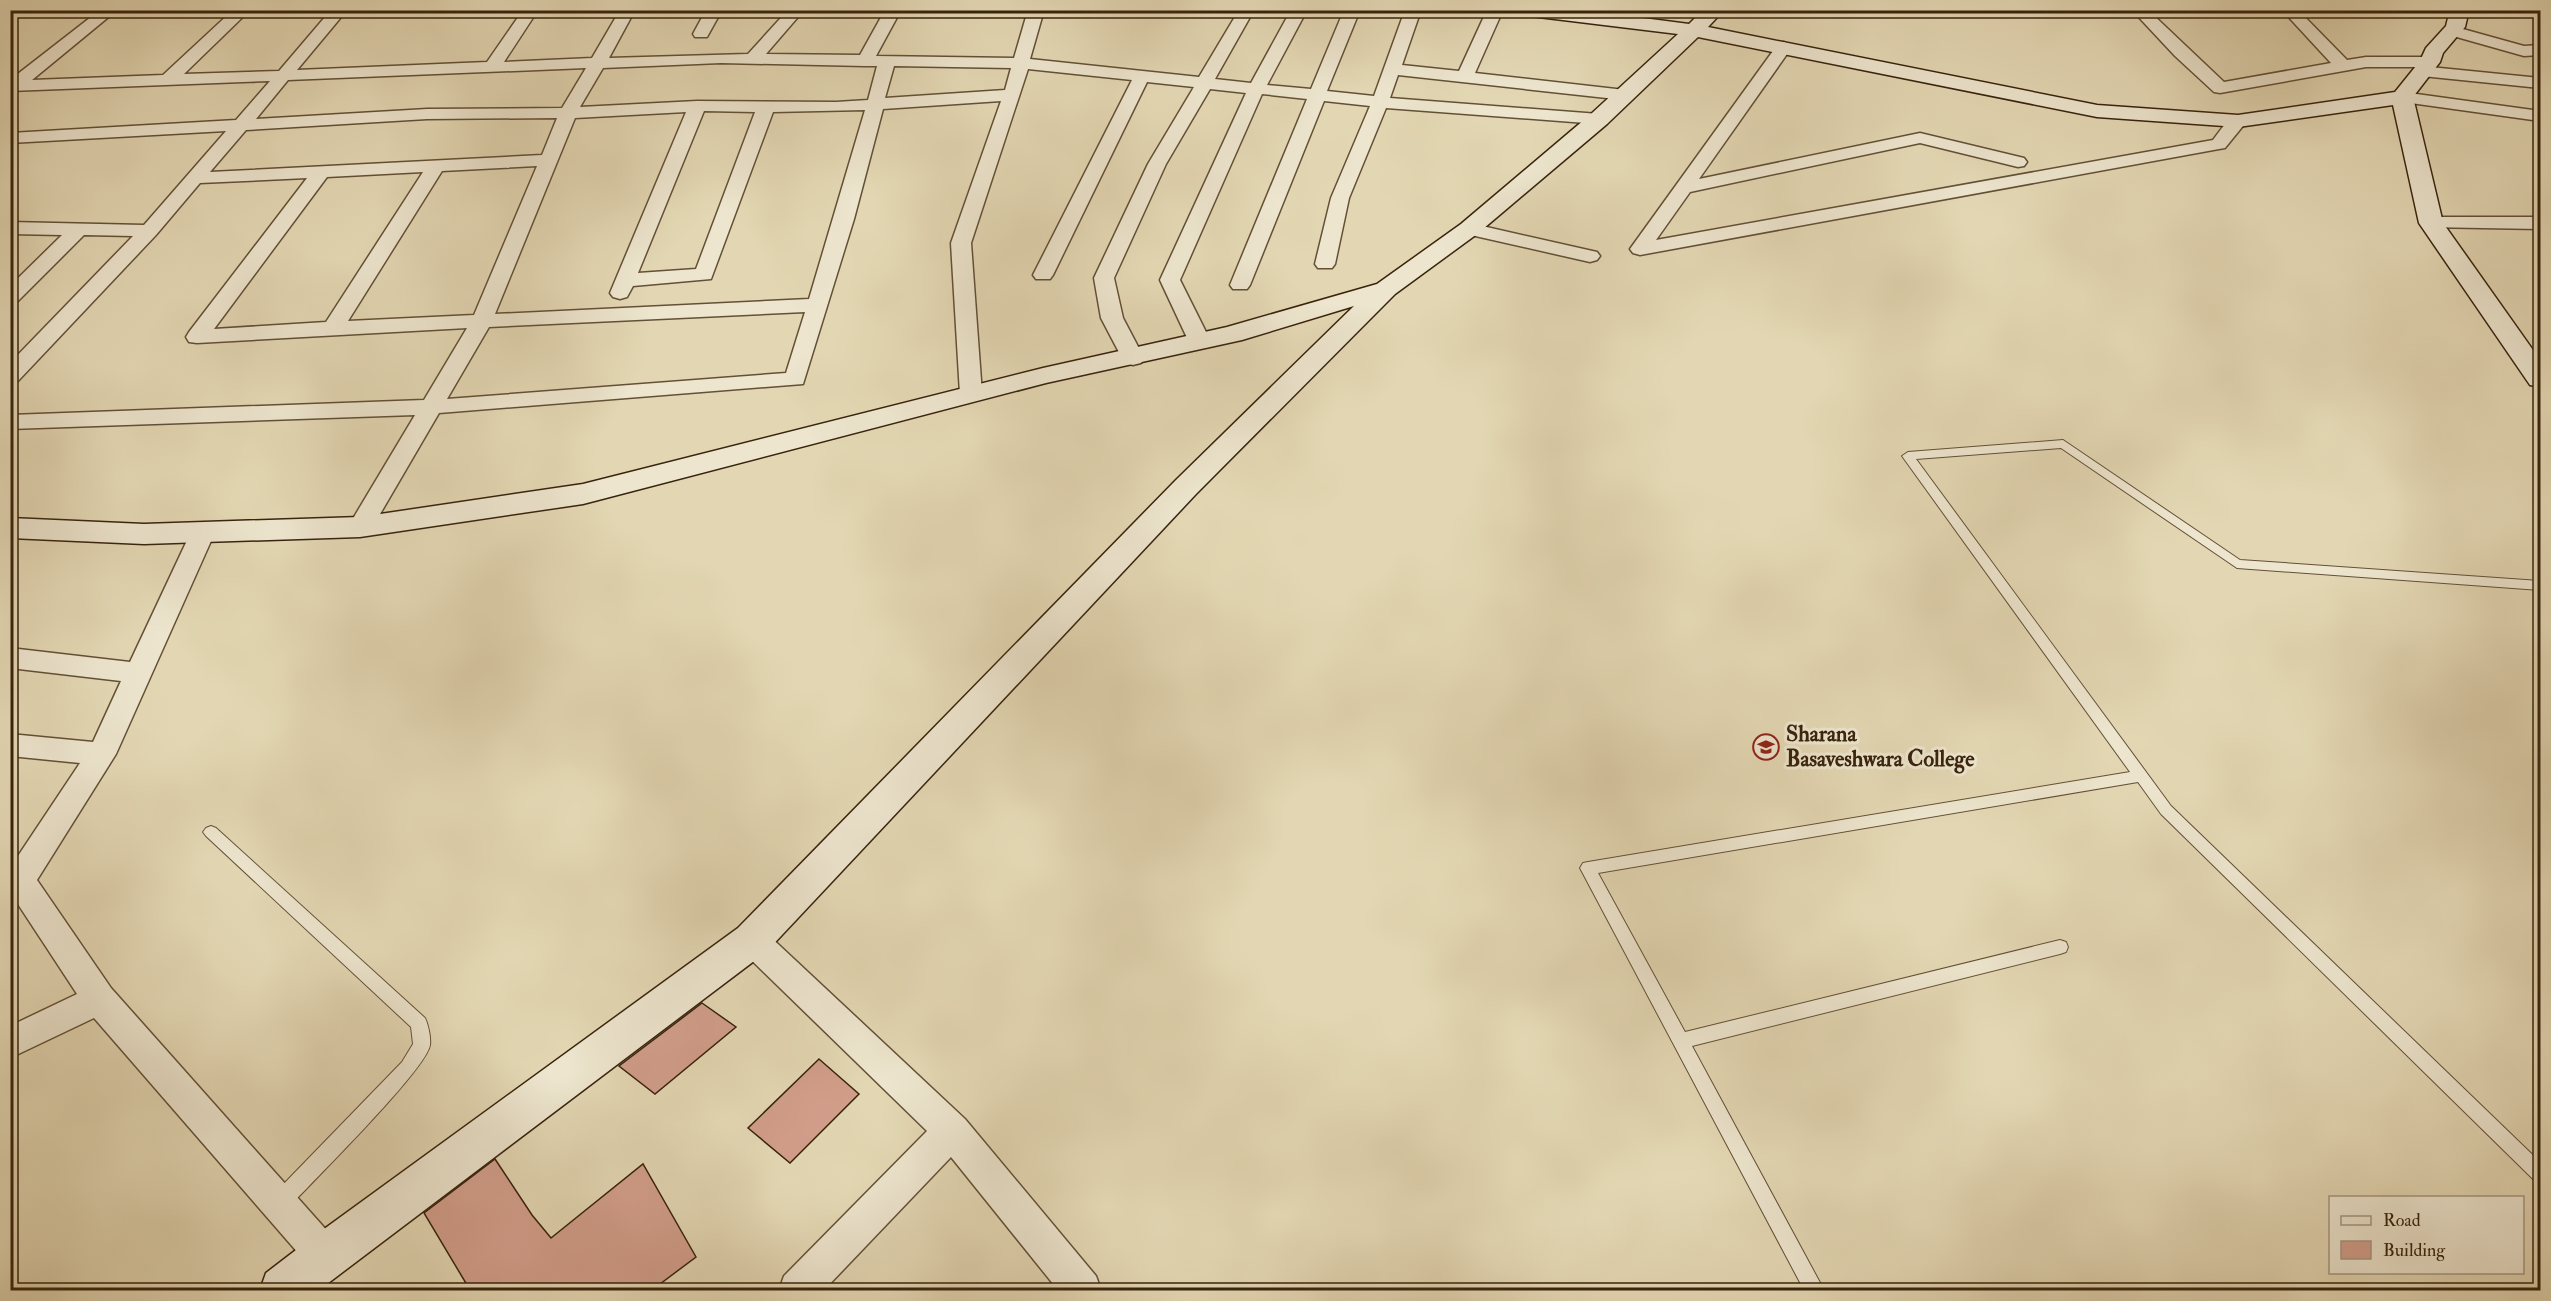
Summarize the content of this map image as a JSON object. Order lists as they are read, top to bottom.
{
  "places": {
    "school or university": ["Sharana Basaveshwara College"]
  },
  "legend": ["Road", "Building"]
}
